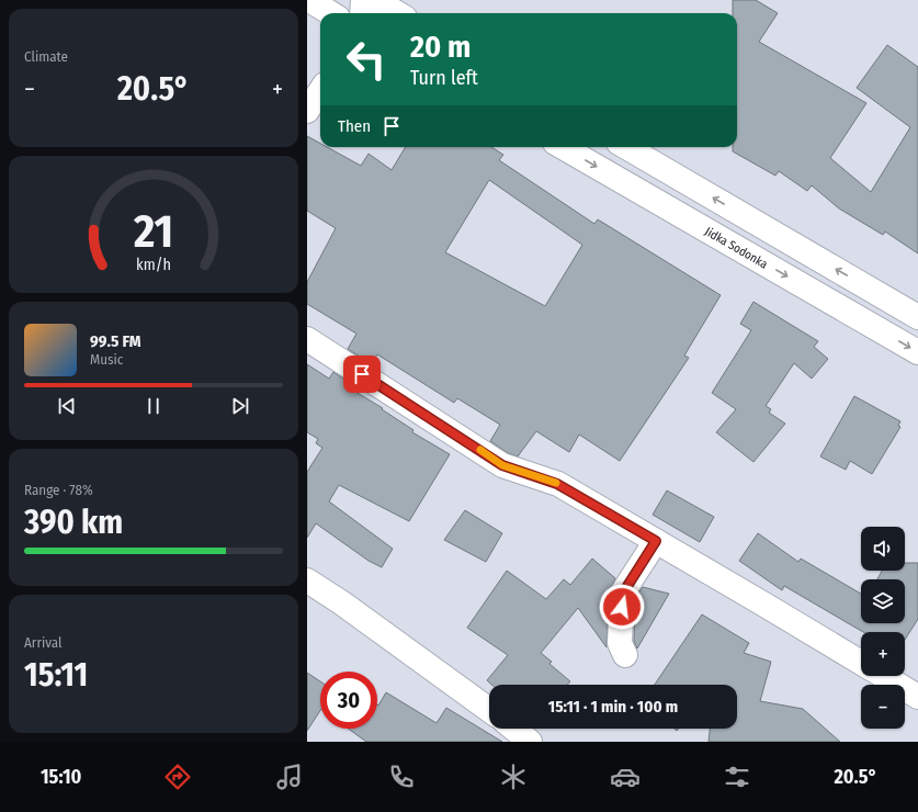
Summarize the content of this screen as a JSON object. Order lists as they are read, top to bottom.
{
  "streets": {
    "street": ["Jidka Sodonka"]
  },
  "page": {
    "tile": [
      "Climate",
      ["Range · 78%", "390 km"],
      ["Arrival", "15:11"]
    ],
    "turn": ["20 m", "Turn left"],
    "heat": ["−", "20.5°", "+"],
    "then": "Then",
    "song": ["99.5 FM", "Music"],
    "map_buttons": ["+", "−"],
    "limit": "30",
    "trip": "15:11 · 1 min · 100 m",
    "tabs": ["15:10", "20.5°"],
    "gauge": ["21", "km/h"]
  }
}
